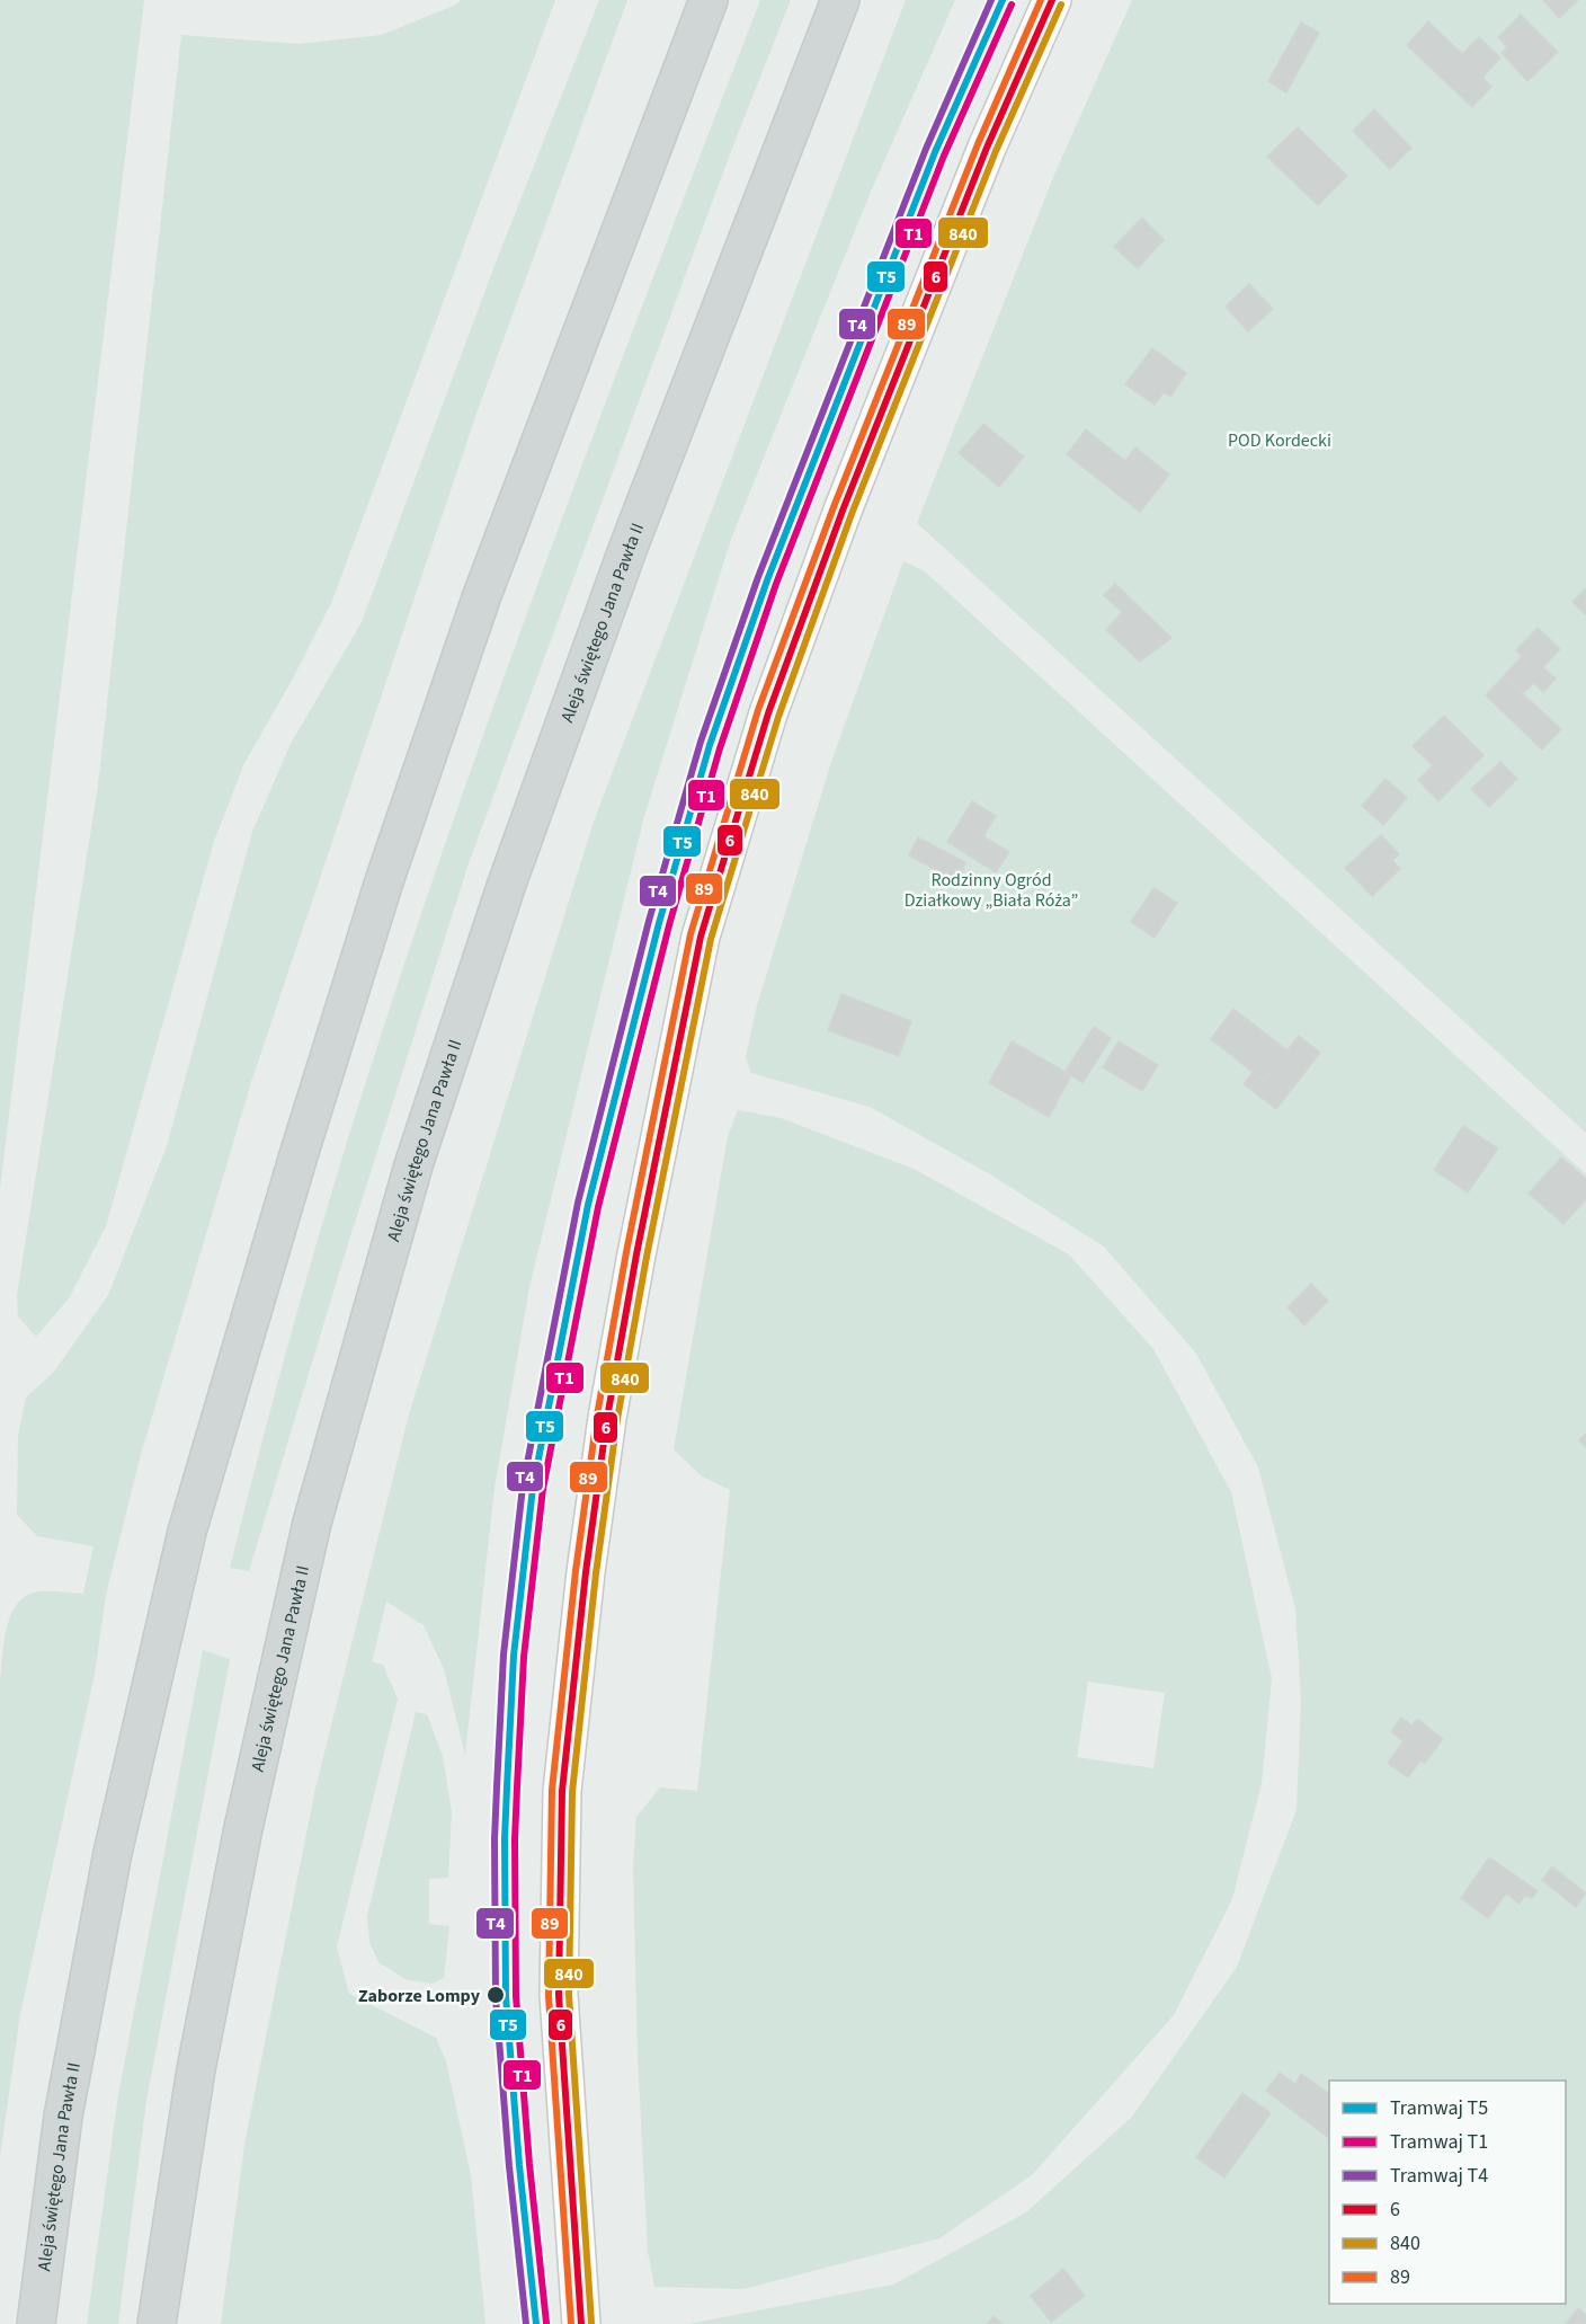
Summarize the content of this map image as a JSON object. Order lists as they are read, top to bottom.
{
  "streets": {
    "main road": ["Aleja świętego Jana Pawła II"]
  },
  "parks": ["POD Kordecki", "Rodzinny Ogród Działkowy „Biała Róża”"],
  "places": ["Zaborze Lompy"],
  "lines": [
    "tram line T5",
    "tram line T4",
    "transit line 6",
    "transit line 89",
    "tram line T1",
    "transit line 840"
  ],
  "legend": [
    "Tramwaj T5",
    "Tramwaj T1",
    "Tramwaj T4",
    "6",
    "840",
    "89"
  ]
}
